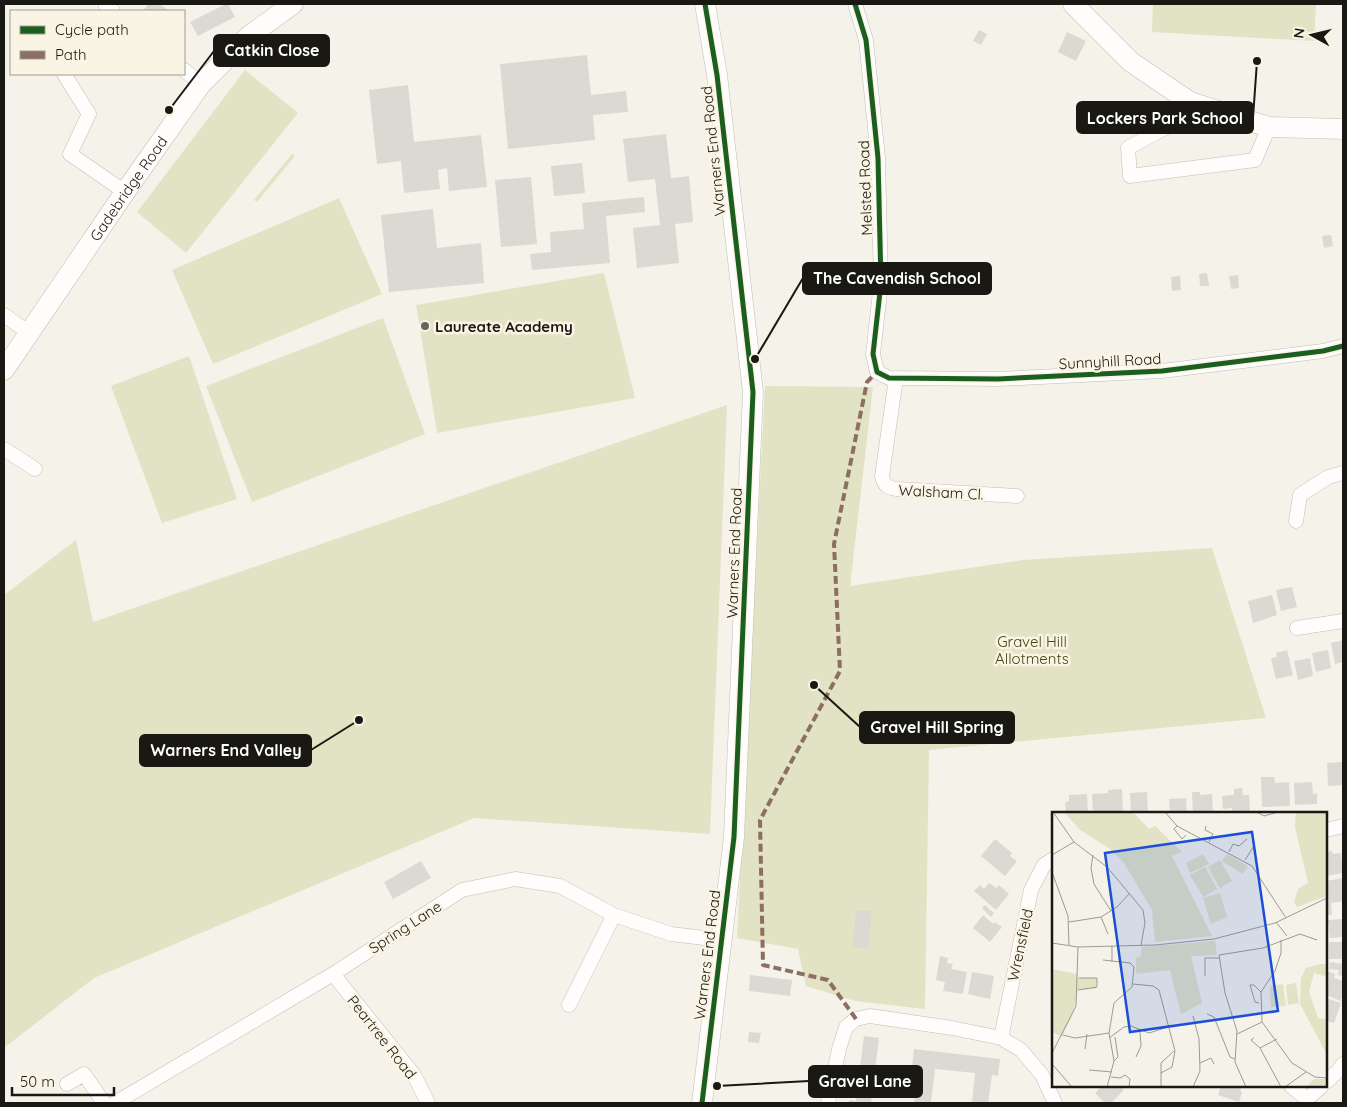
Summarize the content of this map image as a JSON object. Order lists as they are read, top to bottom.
{
  "streets": {
    "street": [
      "Warners End Road",
      "Gadebridge Road",
      "Melsted Road",
      "Sunnyhill Road",
      "Walsham Cl.",
      "Spring Lane",
      "Wrensfield",
      "Peartree Road"
    ]
  },
  "crossings": [
    ["Warners End Road", "Spring Lane"],
    ["Melsted Road", "Sunnyhill Road"],
    ["Sunnyhill Road", "Walsham Cl."],
    ["Spring Lane", "Peartree Road"]
  ],
  "parks": ["Gravel Hill Allotments"],
  "places": [
    "Lockers Park School",
    "Catkin Close",
    "Laureate Academy",
    "The Cavendish School",
    "Gravel Hill Spring",
    "Warners End Valley",
    "Gravel Lane"
  ],
  "legend": ["Cycle path", "Path"],
  "scale_bar": "50 m",
  "north": "left"
}
